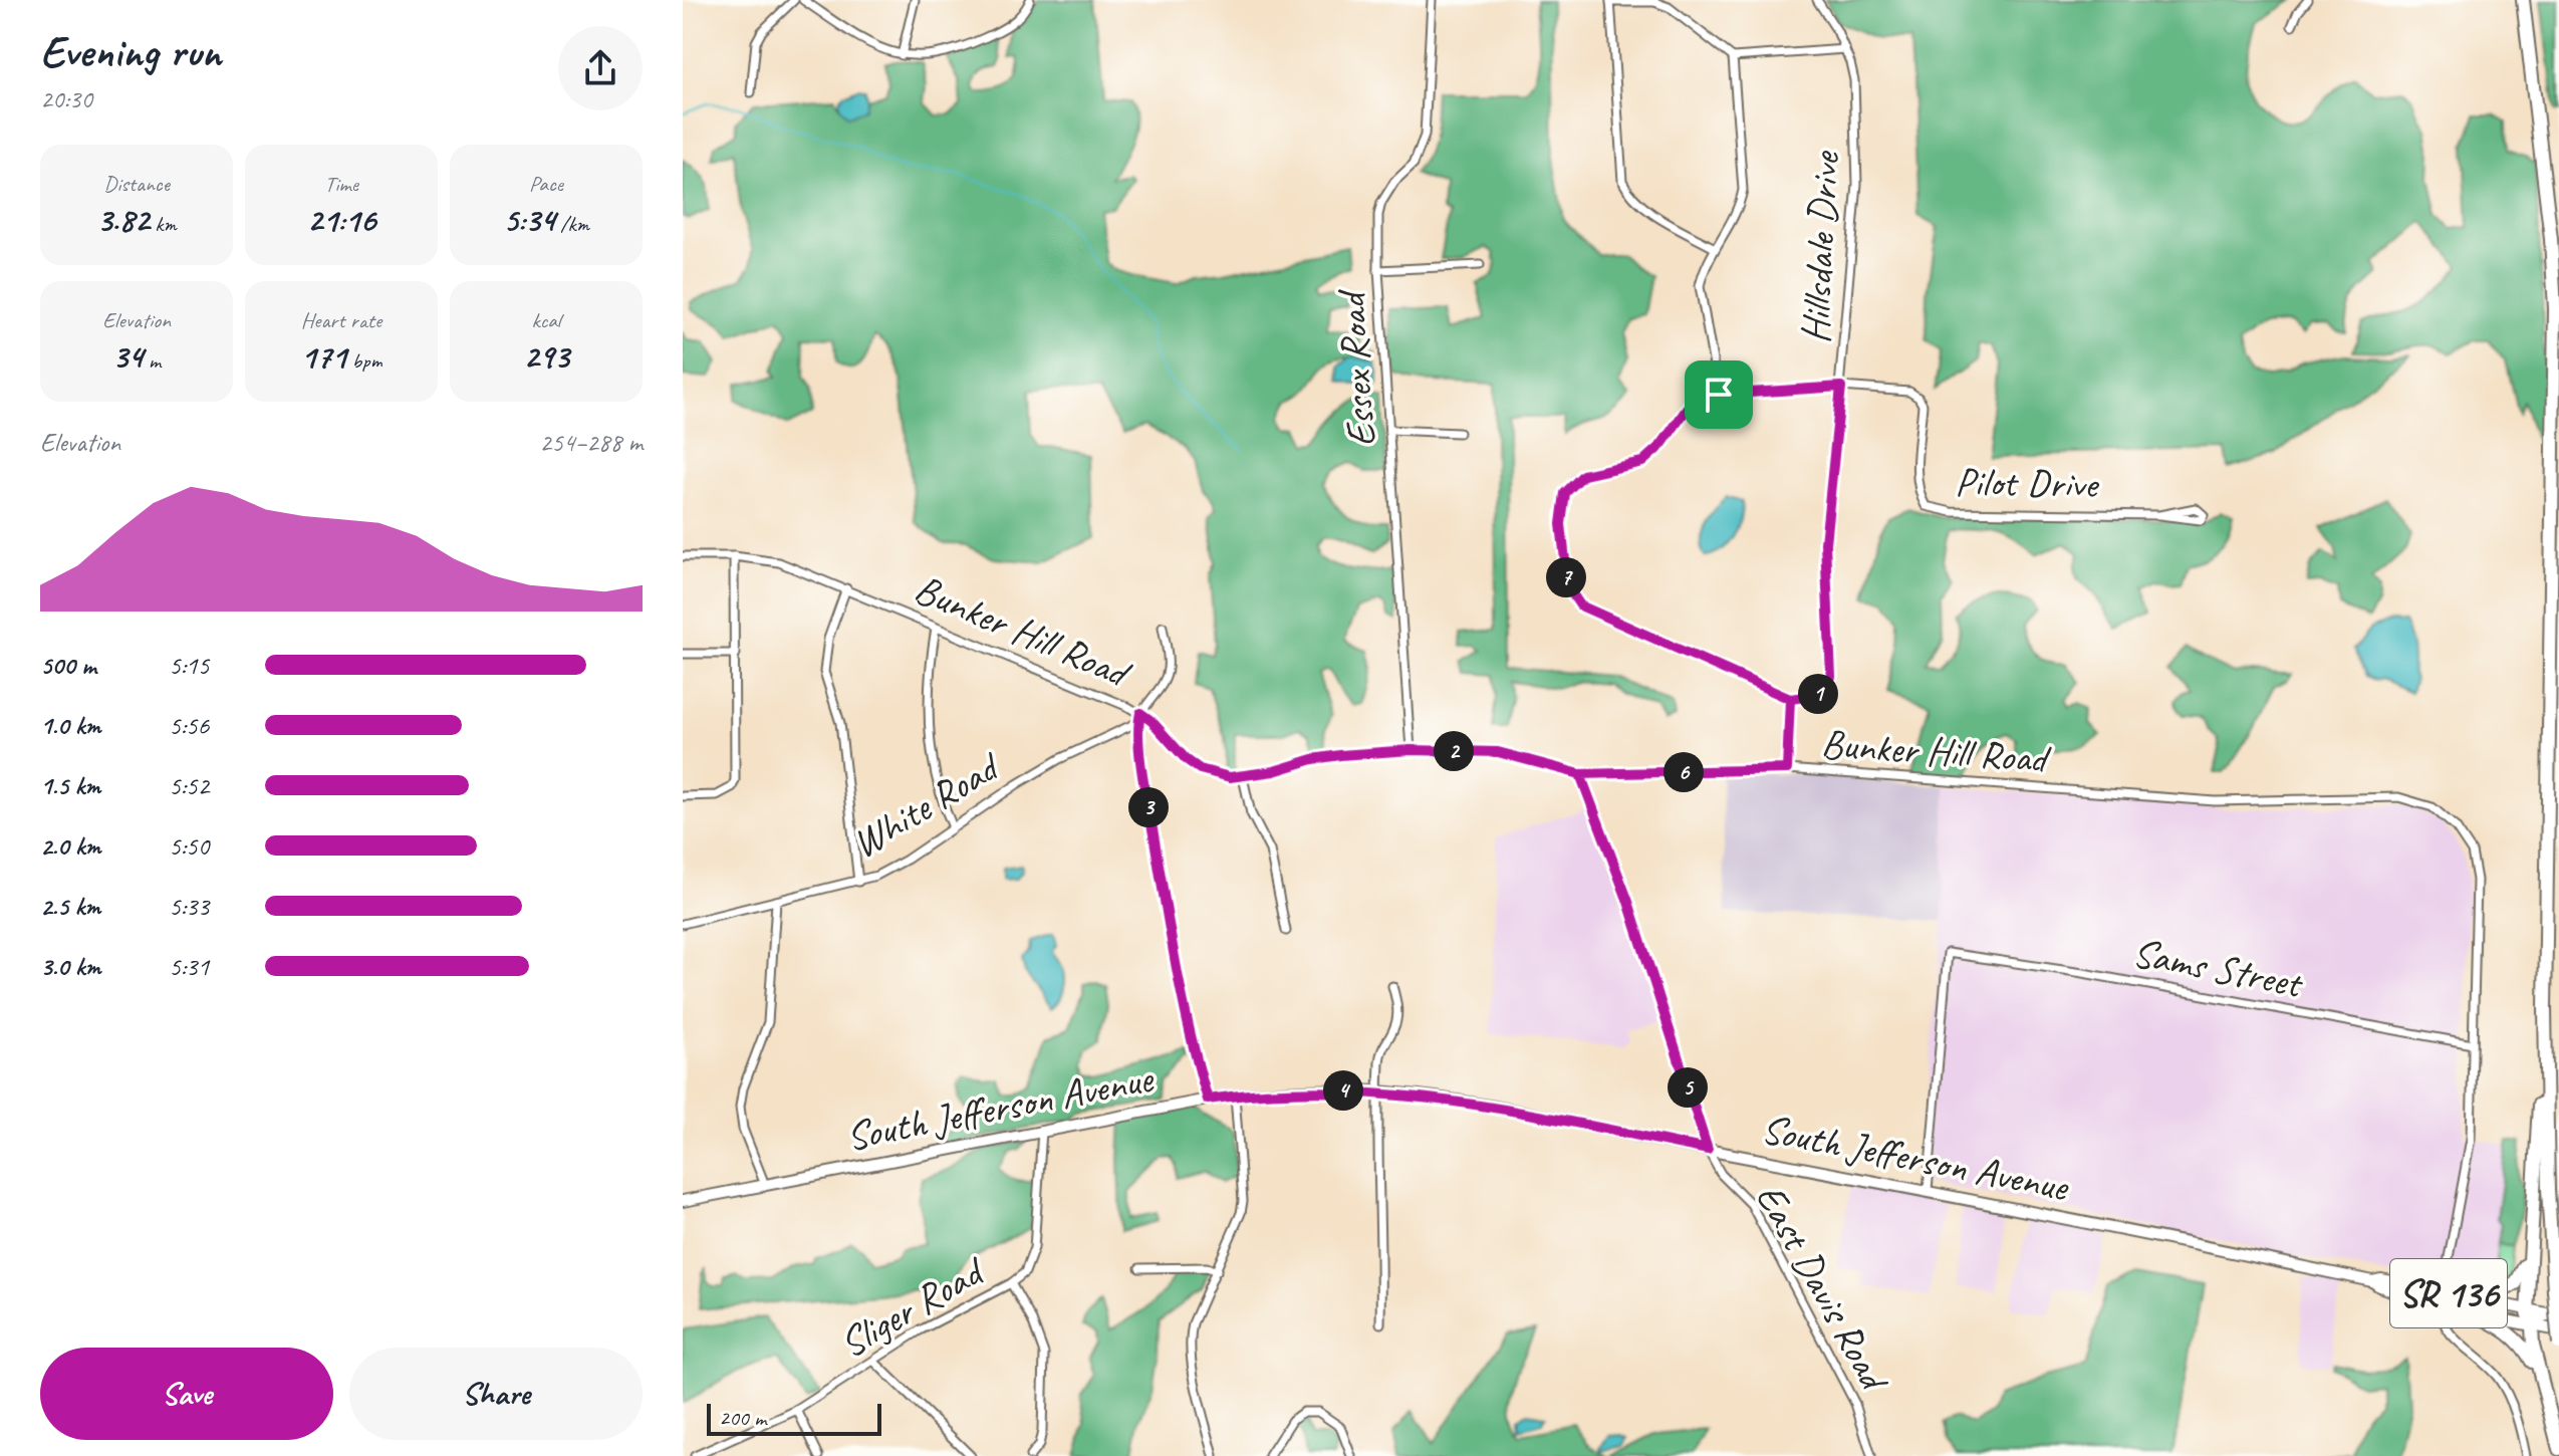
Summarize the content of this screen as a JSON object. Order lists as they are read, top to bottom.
{
  "streets": {
    "main road": ["South Jefferson Avenue", "SR 136"],
    "street": [
      "Hillsdale Drive",
      "Essex Road",
      "Pilot Drive",
      "Bunker Hill Road",
      "White Road",
      "Sams Street",
      "East Davis Road",
      "Sliger Road"
    ]
  },
  "crossings": [
    ["Hillsdale Drive", "Pilot Drive"],
    ["Essex Road", "Bunker Hill Road"],
    ["Bunker Hill Road", "White Road"],
    ["Bunker Hill Road", "Sams Street"],
    ["Bunker Hill Road", "South Jefferson Avenue"],
    ["Bunker Hill Road", "East Davis Road"],
    ["Sams Street", "South Jefferson Avenue"],
    ["South Jefferson Avenue", "East Davis Road"],
    ["South Jefferson Avenue", "Sliger Road"]
  ],
  "scale_bar": "200 m",
  "page": {
    "heading": ["Evening run", "20:30"],
    "stats": [
      ["Distance", "3.82 km"],
      ["Time", "21:16"],
      ["Pace", "5:34 /km"],
      ["Elevation", "34 m"],
      ["Heart rate", "171 bpm"],
      ["kcal", "293"]
    ],
    "chart": ["Elevation", "254–288 m"],
    "pins": [
      "7",
      "1",
      "2",
      "6",
      "3",
      "5",
      "4"
    ],
    "list": [
      {
        "name": "500 m",
        "note": "5:15"
      },
      {
        "name": "1.0 km",
        "note": "5:56"
      },
      {
        "name": "1.5 km",
        "note": "5:52"
      },
      {
        "name": "2.0 km",
        "note": "5:50"
      },
      {
        "name": "2.5 km",
        "note": "5:33"
      },
      {
        "name": "3.0 km",
        "note": "5:31"
      }
    ],
    "buttons": ["Save", "Share"],
    "scale": "200 m"
  }
}
